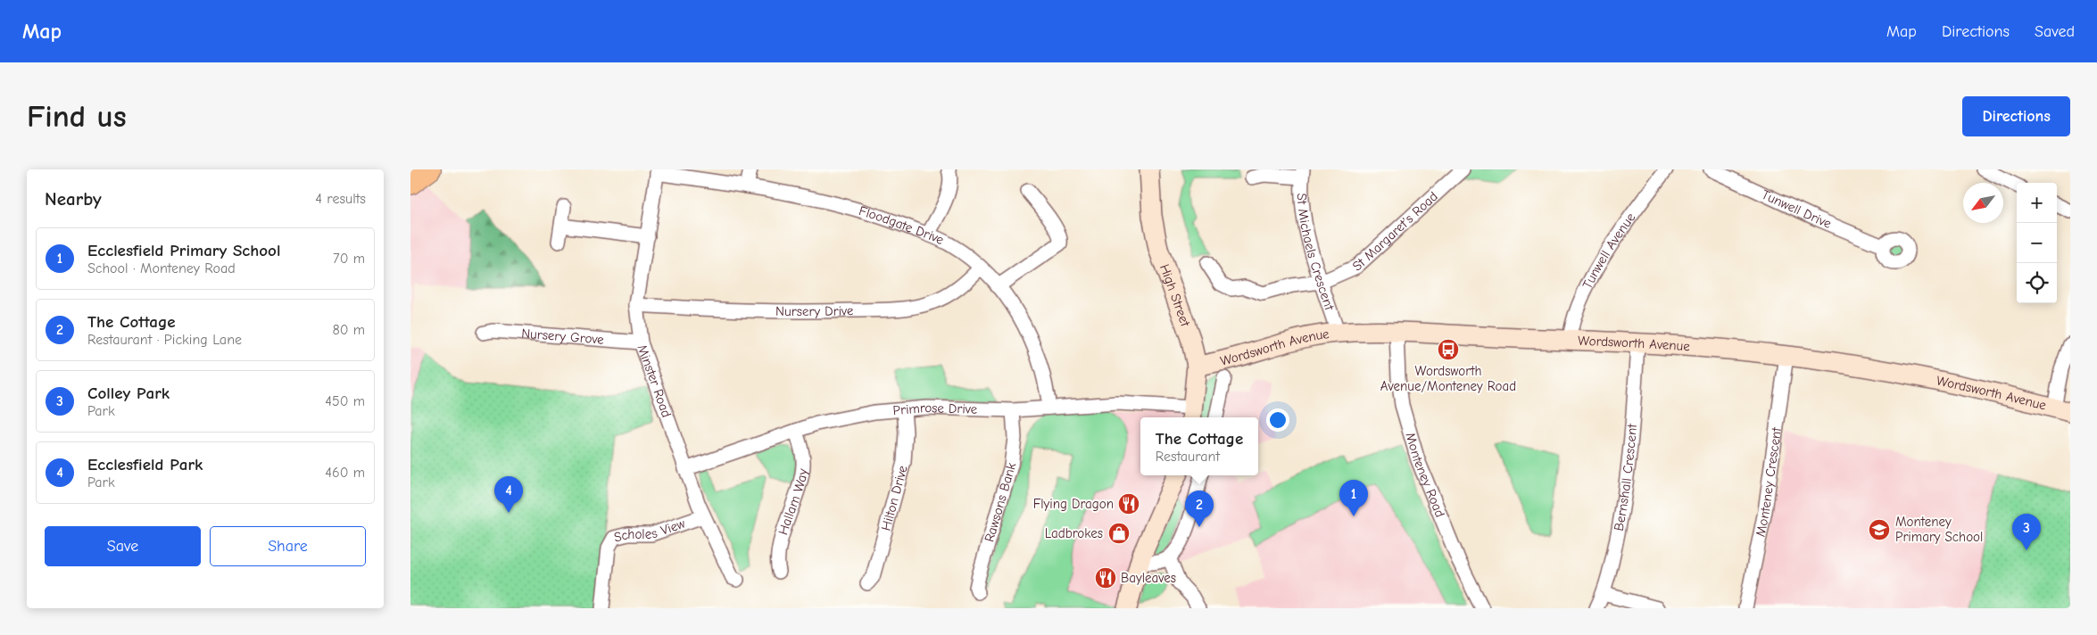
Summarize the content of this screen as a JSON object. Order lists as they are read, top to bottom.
{
  "streets": {
    "street": [
      "Tunwell Drive",
      "Floodgate Drive",
      "St Margaret's Road",
      "St Michaels Crescent",
      "Tunwell Avenue",
      "High Street",
      "Nursery Drive",
      "Nursery Grove",
      "Wordsworth Avenue",
      "Minster Road",
      "Primrose Drive",
      "Monteney Road",
      "Bernshall Crescent",
      "Monteney Crescent",
      "Hilton Drive",
      "Hallam Way",
      "Rawsons Bank",
      "Scholes View"
    ]
  },
  "crossings": [
    ["Floodgate Drive", "Nursery Drive"],
    ["Floodgate Drive", "Minster Road"],
    ["Floodgate Drive", "Primrose Drive"],
    ["St Margaret's Road", "St Michaels Crescent"],
    ["St Michaels Crescent", "Wordsworth Avenue"],
    ["Tunwell Avenue", "Wordsworth Avenue"],
    ["High Street", "Wordsworth Avenue"],
    ["High Street", "Primrose Drive"],
    ["Nursery Drive", "Minster Road"],
    ["Nursery Grove", "Minster Road"],
    ["Wordsworth Avenue", "Monteney Road"],
    ["Wordsworth Avenue", "Bernshall Crescent"],
    ["Wordsworth Avenue", "Monteney Crescent"],
    ["Minster Road", "Primrose Drive"],
    ["Minster Road", "Scholes View"],
    ["Primrose Drive", "Hilton Drive"],
    ["Primrose Drive", "Hallam Way"],
    ["Primrose Drive", "Rawsons Bank"]
  ],
  "places": {
    "bus stop": ["Wordsworth Avenue/Monteney Road"],
    "restaurant": ["Flying Dragon", "Bayleaves"],
    "school or university": ["Monteney Primary School"],
    "shop": ["Ladbrokes"]
  },
  "north": "bottom left",
  "page": {
    "header": "Map",
    "nav": ["Map", "Directions", "Saved"],
    "buttons": [
      "Directions",
      ["Save", "Share"]
    ],
    "title": "Find us",
    "heading": ["Nearby", "4 results"],
    "map_buttons": ["+", "−"],
    "list": [
      {
        "mark": "1",
        "name": "Ecclesfield Primary School",
        "note": "School · Monteney Road",
        "value": "70 m"
      },
      {
        "mark": "2",
        "name": "The Cottage",
        "note": "Restaurant · Picking Lane",
        "value": "80 m"
      },
      {
        "mark": "3",
        "name": "Colley Park",
        "note": "Park",
        "value": "450 m"
      },
      {
        "mark": "4",
        "name": "Ecclesfield Park",
        "note": "Park",
        "value": "460 m"
      }
    ],
    "popup": ["The Cottage", "Restaurant"],
    "pins": [
      "4",
      "1",
      "2",
      "3"
    ]
  }
}
